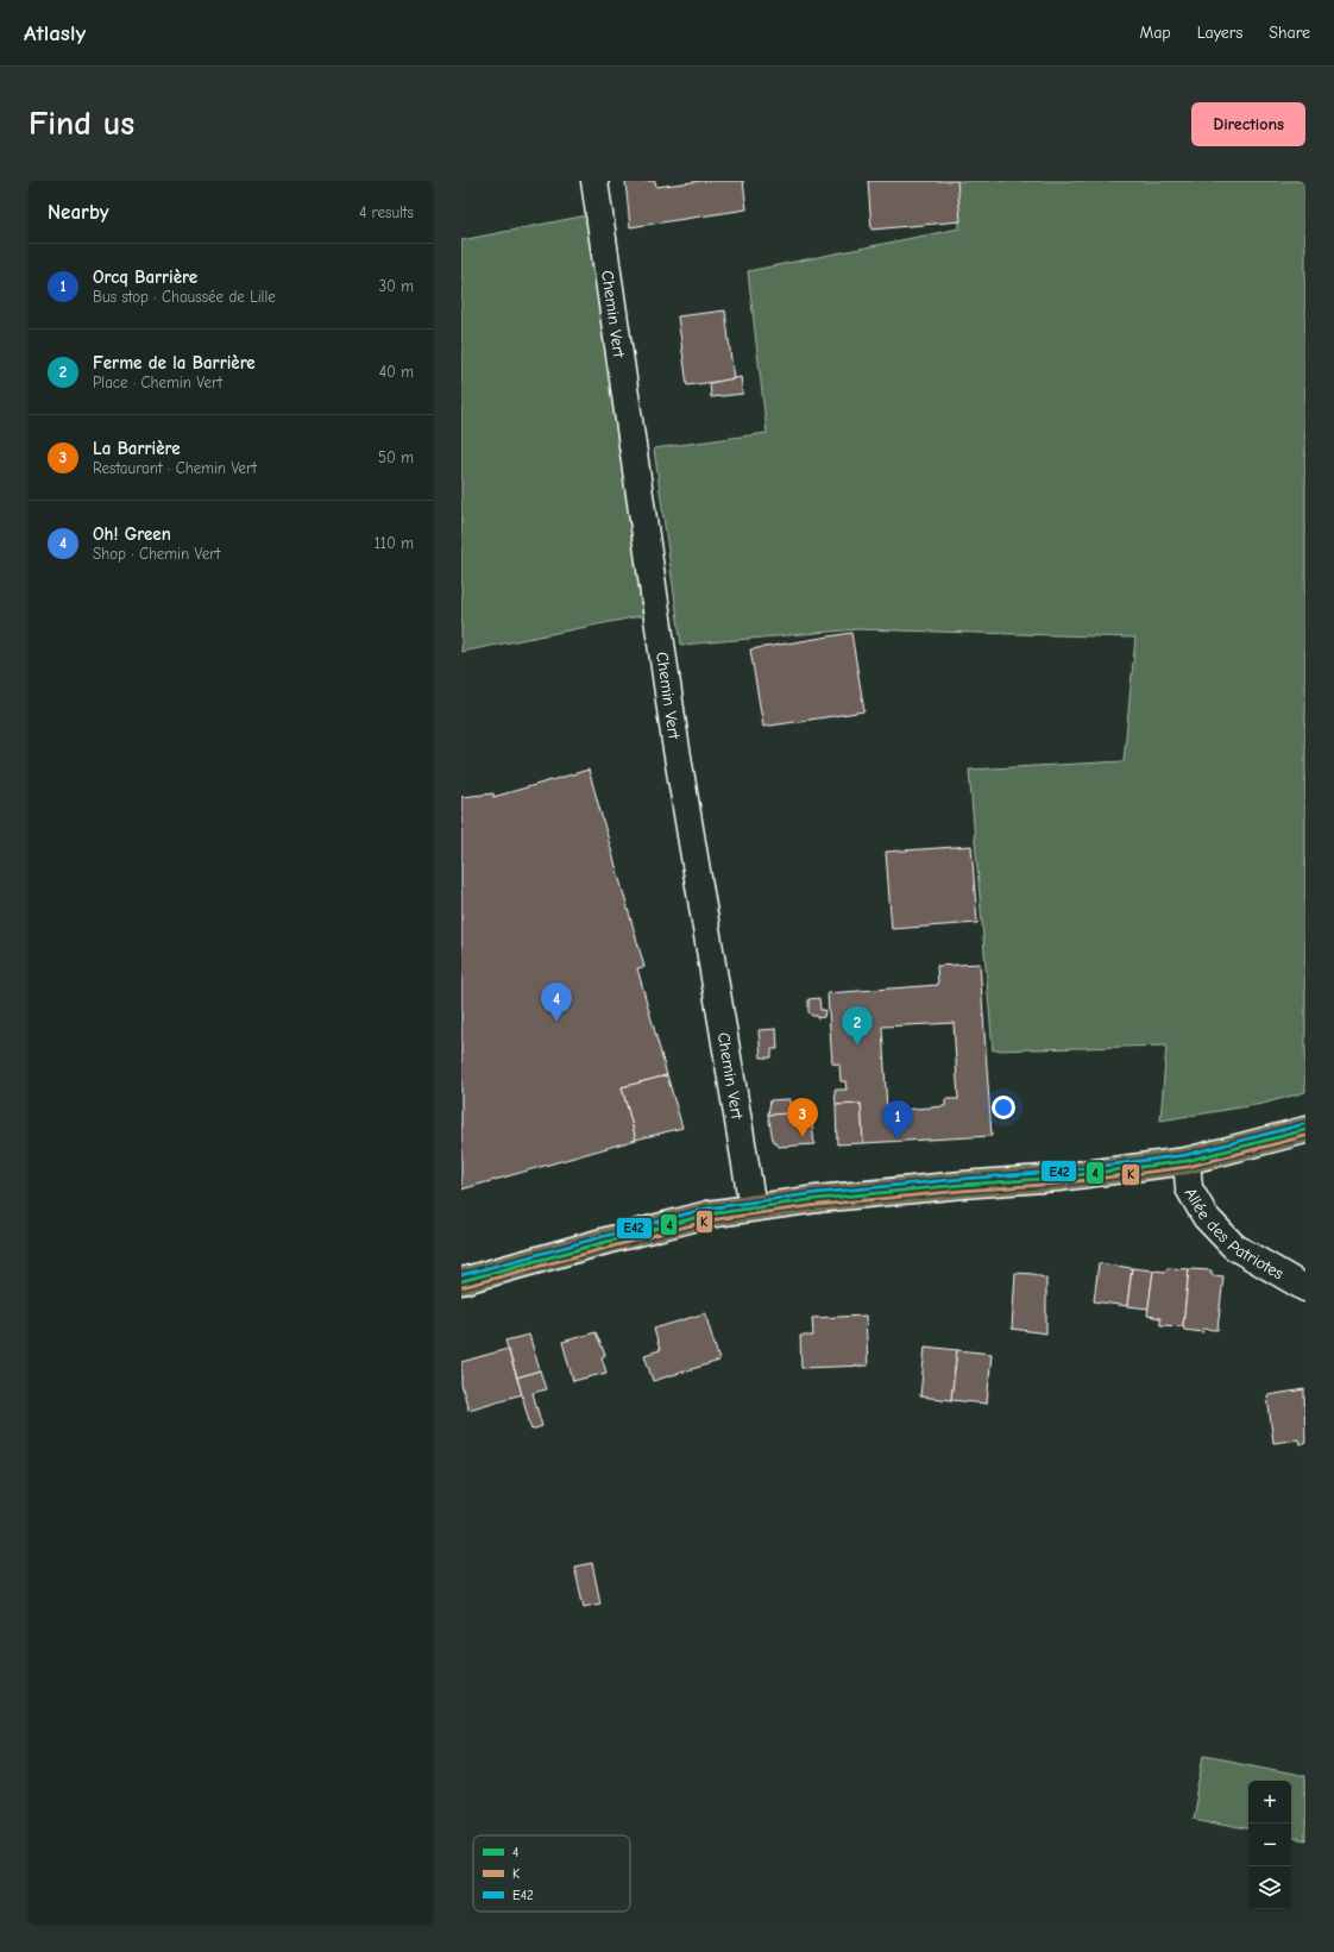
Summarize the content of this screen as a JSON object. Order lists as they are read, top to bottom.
{
  "streets": {
    "street": ["Chemin Vert", "Allée des Patriotes"]
  },
  "lines": ["transit line E42", "transit line 4", "transit line K"],
  "legend": ["4", "K", "E42"],
  "page": {
    "header": "Atlasly",
    "nav": ["Map", "Layers", "Share"],
    "buttons": "Directions",
    "title": "Find us",
    "heading": ["Nearby", "4 results"],
    "list": [
      {
        "mark": "1",
        "name": "Orcq Barrière",
        "note": "Bus stop · Chaussée de Lille",
        "value": "30 m"
      },
      {
        "mark": "2",
        "name": "Ferme de la Barrière",
        "note": "Place · Chemin Vert",
        "value": "40 m"
      },
      {
        "mark": "3",
        "name": "La Barrière",
        "note": "Restaurant · Chemin Vert",
        "value": "50 m"
      },
      {
        "mark": "4",
        "name": "Oh! Green",
        "note": "Shop · Chemin Vert",
        "value": "110 m"
      }
    ],
    "pins": [
      "4",
      "2",
      "3",
      "1"
    ],
    "map_buttons": ["+", "−"]
  }
}
